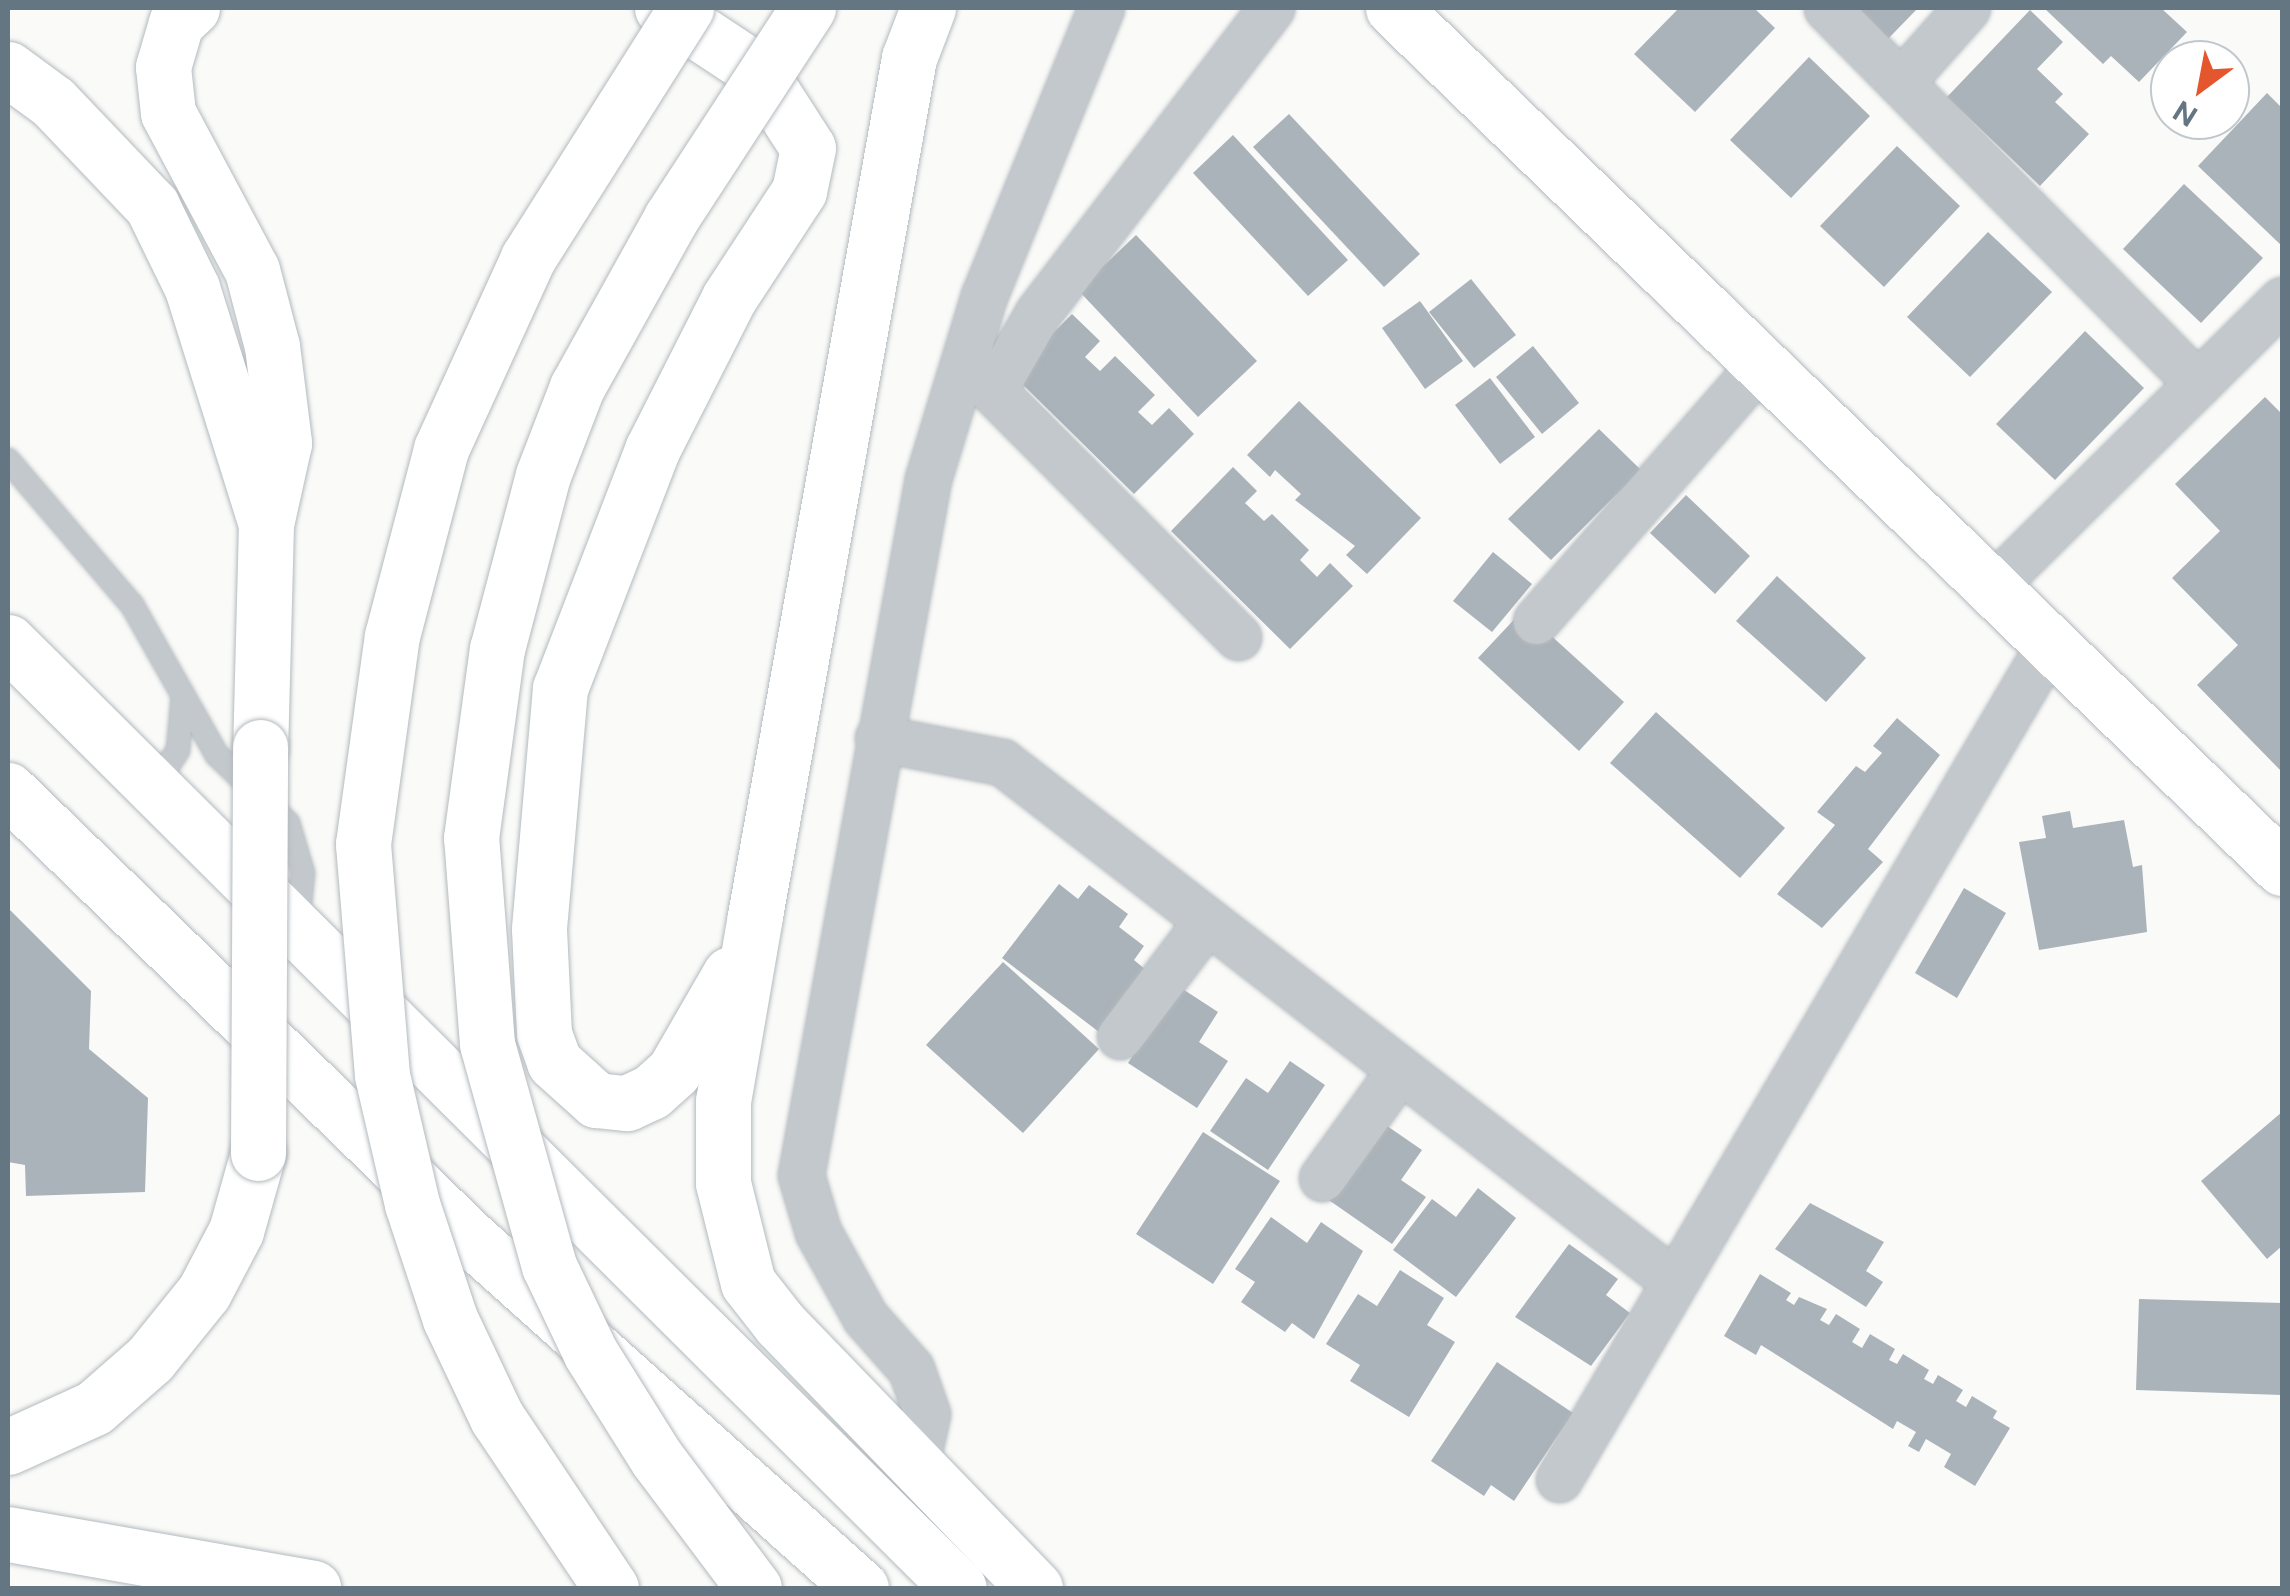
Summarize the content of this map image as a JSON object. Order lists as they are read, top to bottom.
{
  "north": "bottom left"
}
